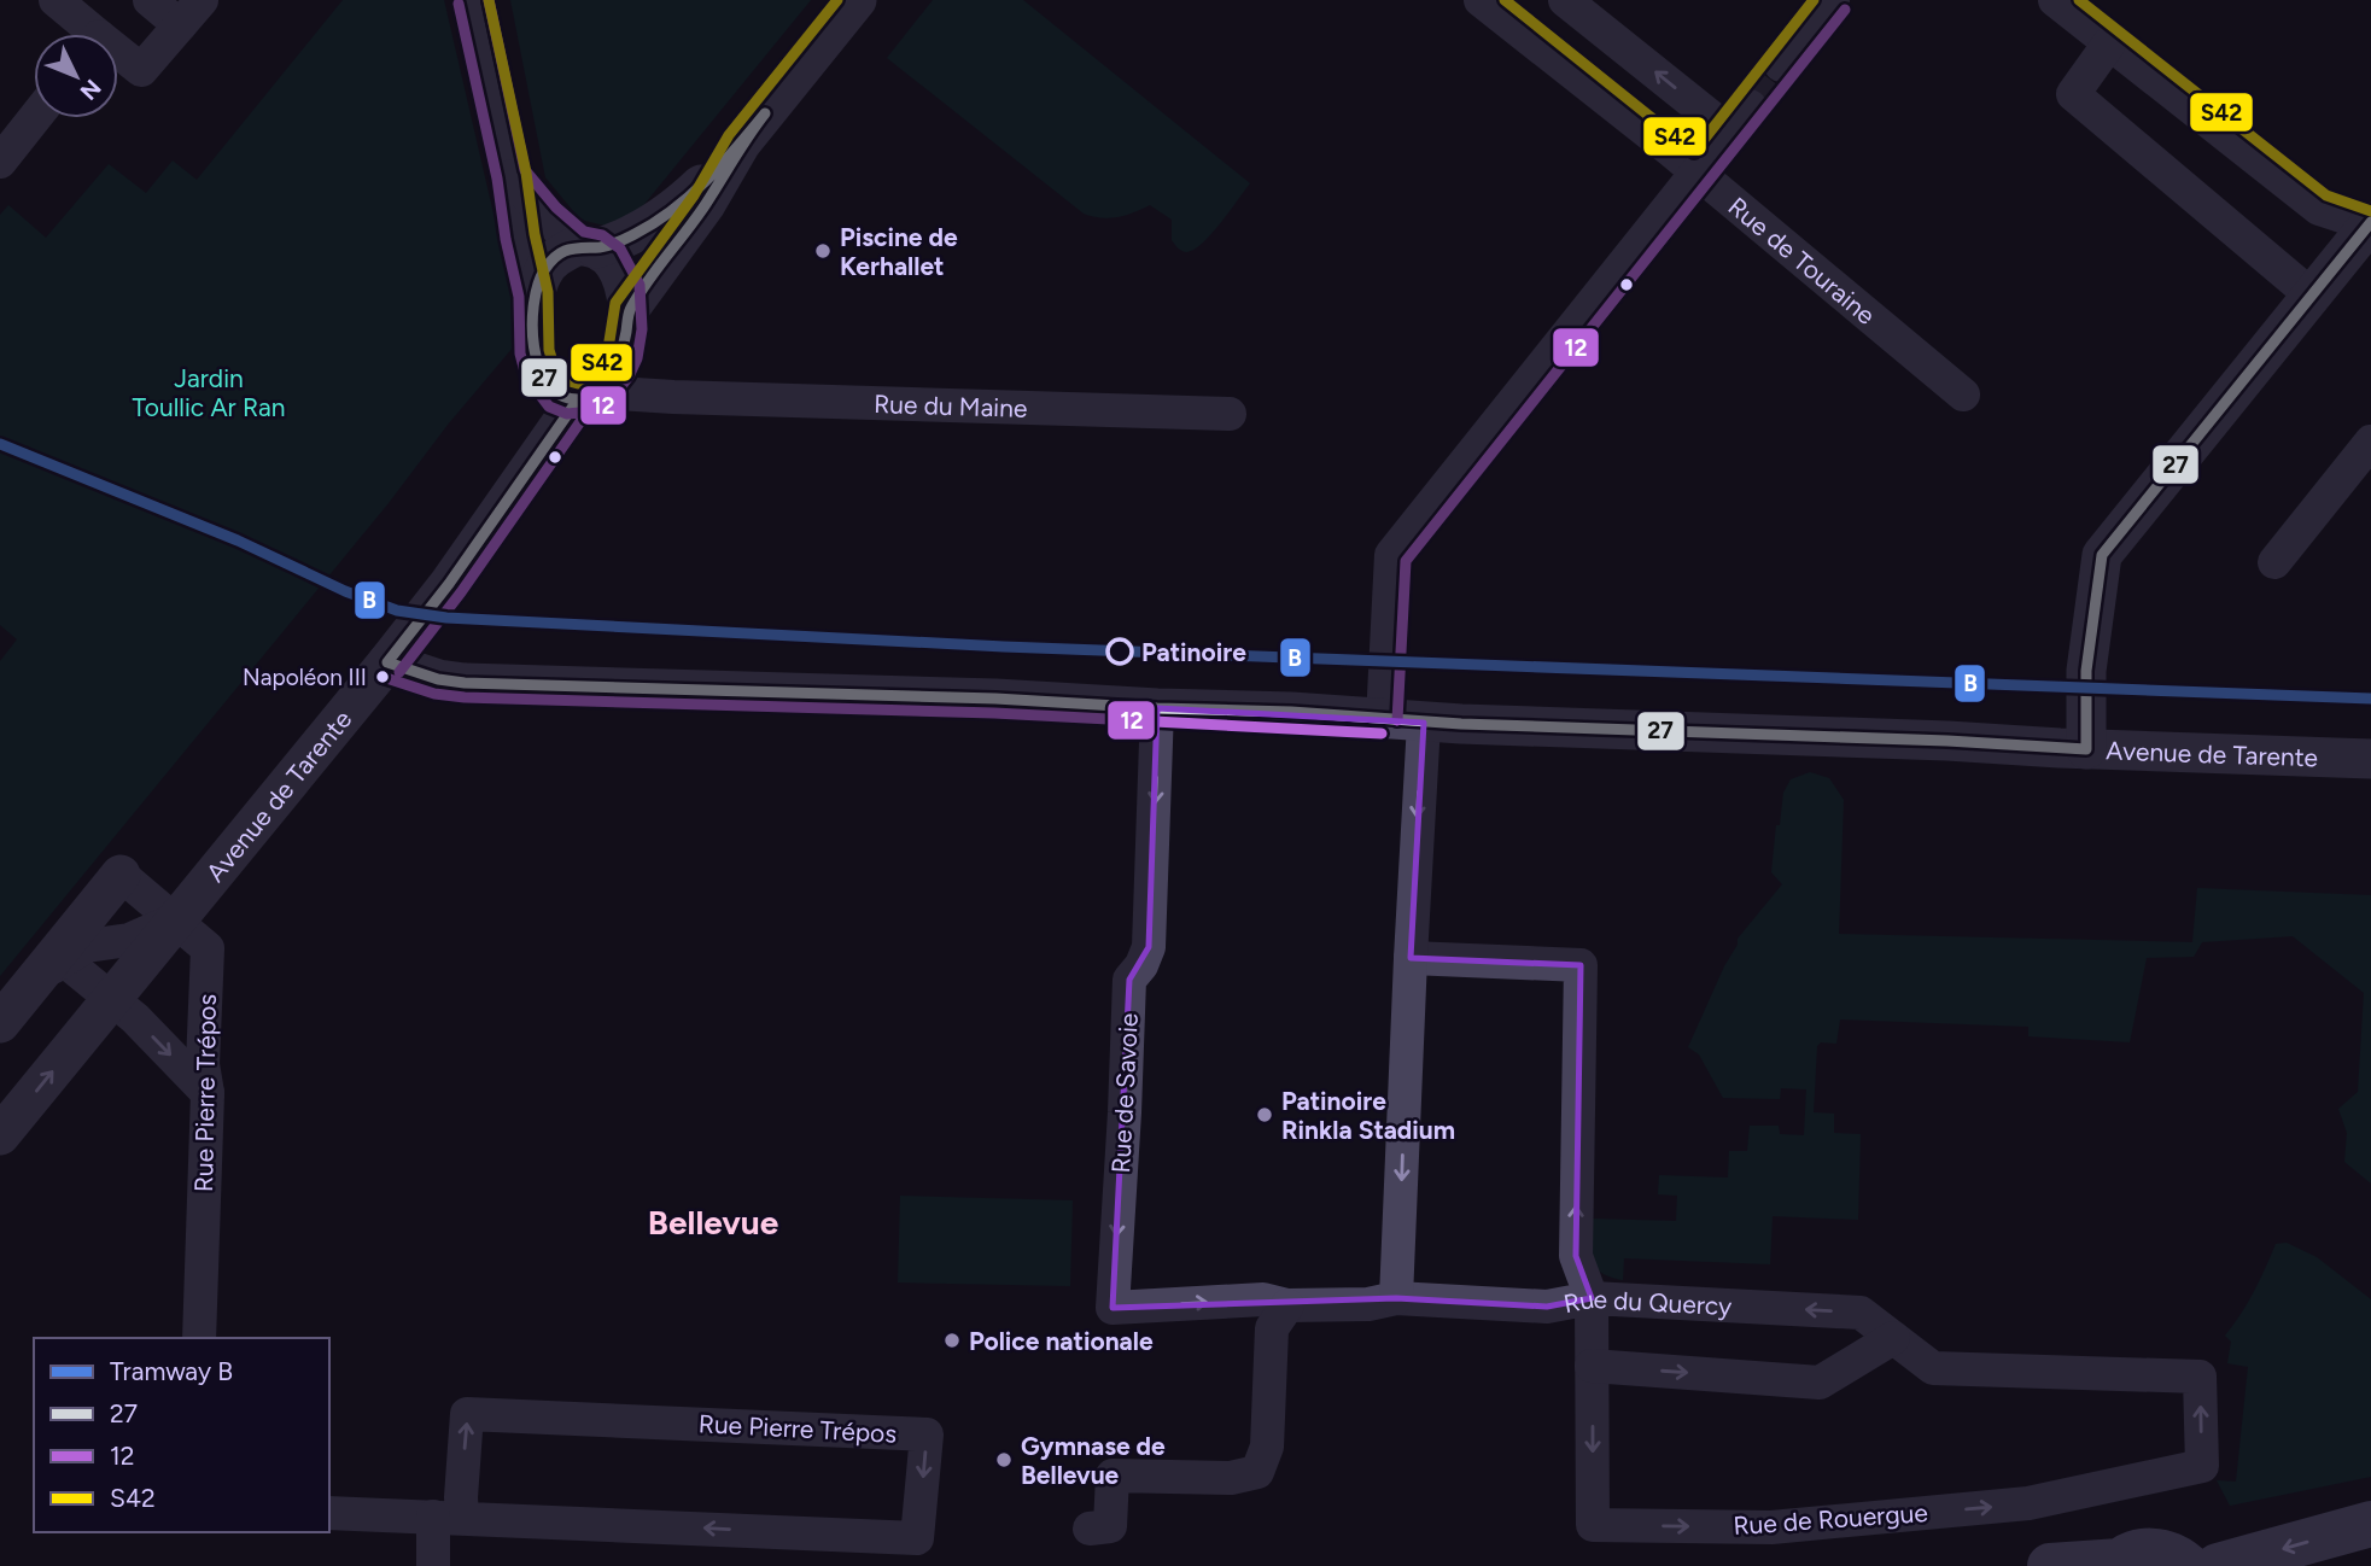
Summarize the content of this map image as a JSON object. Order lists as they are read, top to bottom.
{
  "streets": {
    "street": [
      "Rue de Touraine",
      "Rue du Maine",
      "Avenue de Tarente",
      "Rue Pierre Trépos",
      "Rue de Savoie",
      "Rue du Quercy",
      "Rue de Rouergue"
    ]
  },
  "crossings": [
    ["Avenue de Tarente", "Rue Pierre Trépos"],
    ["Avenue de Tarente", "Rue de Savoie"],
    ["Rue de Savoie", "Rue du Quercy"],
    ["Rue du Quercy", "Rue de Rouergue"]
  ],
  "districts": ["Bellevue"],
  "parks": ["Jardin Toullic Ar Ran"],
  "places": [
    "Piscine de Kerhallet",
    "Patinoire",
    "Napoléon III",
    "Patinoire Rinkla Stadium",
    "Police nationale",
    "Gymnase de Bellevue"
  ],
  "lines": [
    "transit line 12",
    "transit line S42",
    "transit line 27",
    "tram line B"
  ],
  "legend": [
    "Tramway B",
    "27",
    "12",
    "S42"
  ],
  "north": "bottom right"
}
